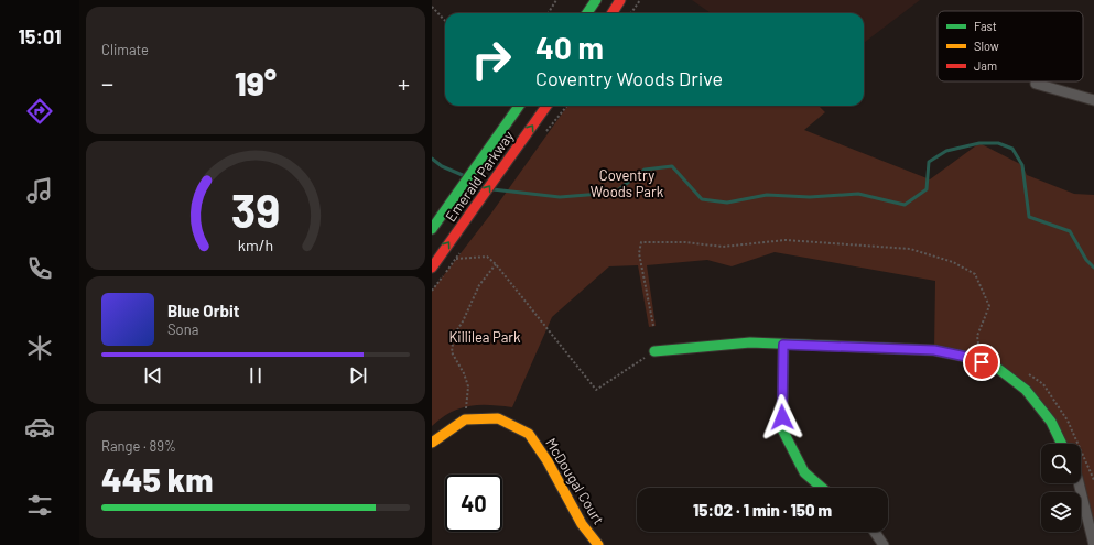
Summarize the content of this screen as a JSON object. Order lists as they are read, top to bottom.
{
  "streets": {
    "street": ["Emerald Parkway", "McDougal Court"]
  },
  "parks": ["Coventry Woods Park", "Killilea Park"],
  "legend": ["Fast", "Slow", "Jam"],
  "page": {
    "tabs": "15:01",
    "tile": [
      "Climate",
      ["Range · 89%", "445 km"]
    ],
    "turn": ["40 m", "Coventry Woods Drive"],
    "heat": ["−", "19°", "+"],
    "song": ["Blue Orbit", "Sona"],
    "limit": "40",
    "trip": "15:02 · 1 min · 150 m",
    "gauge": ["39", "km/h"]
  }
}
